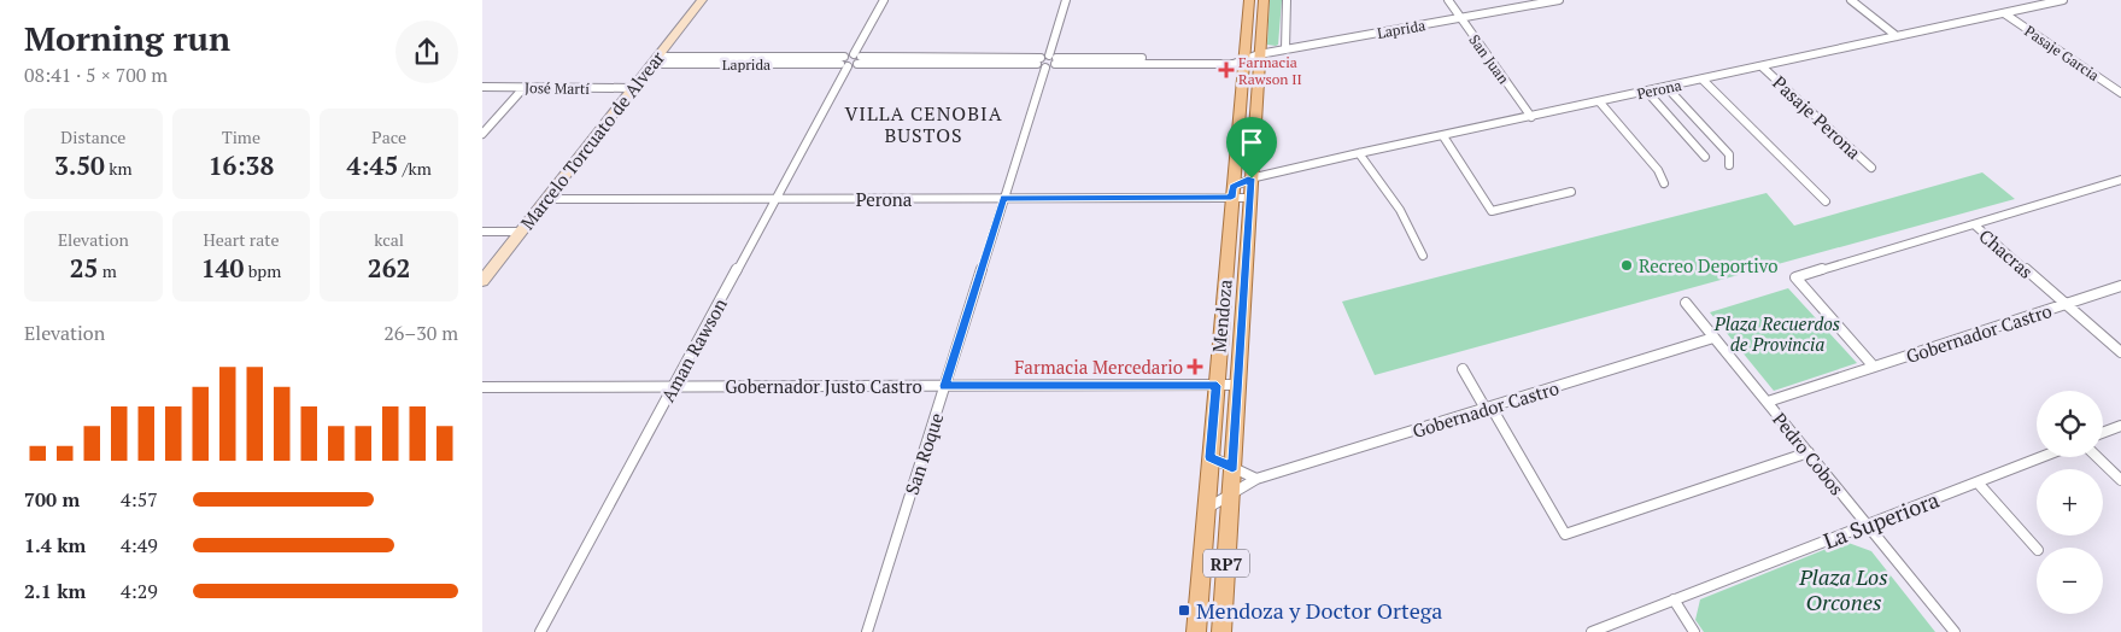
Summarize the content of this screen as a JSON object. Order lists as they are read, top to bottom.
{
  "streets": {
    "main road": ["Mendoza", "RP7"],
    "street": [
      "Laprida",
      "Pasaje Garcia",
      "San Juan",
      "José Martí",
      "Perona",
      "Pasaje Perona",
      "Marcelo Torcuato de Alvear",
      "Chacras",
      "Gobernador Castro",
      "Aman Rawson",
      "Gobernador Justo Castro",
      "San Roque",
      "Pedro Cobos",
      "La Superiora"
    ]
  },
  "crossings": [
    ["Laprida", "San Juan"],
    ["Laprida", "Marcelo Torcuato de Alvear"],
    ["Laprida", "Mendoza"],
    ["Laprida", "Aman Rawson"],
    ["Laprida", "San Roque"],
    ["Pasaje Garcia", "Perona"],
    ["San Juan", "Perona"],
    ["José Martí", "Marcelo Torcuato de Alvear"],
    ["Perona", "Pasaje Perona"],
    ["Perona", "Marcelo Torcuato de Alvear"],
    ["Perona", "Mendoza"],
    ["Perona", "Aman Rawson"],
    ["Perona", "San Roque"],
    ["Chacras", "Gobernador Castro"],
    ["Mendoza", "Gobernador Castro"],
    ["Mendoza", "Gobernador Justo Castro"],
    ["Gobernador Castro", "Pedro Cobos"],
    ["Aman Rawson", "Gobernador Justo Castro"],
    ["Gobernador Justo Castro", "San Roque"],
    ["Pedro Cobos", "La Superiora"]
  ],
  "districts": ["VILLA CENOBIA BUSTOS"],
  "parks": ["Plaza Recuerdos de Provincia", "Plaza Los Orcones"],
  "places": {
    "health": ["Farmacia Rawson II", "Farmacia Mercedario"],
    "other": ["Recreo Deportivo"],
    "transit": ["Mendoza y Doctor Ortega"]
  },
  "page": {
    "heading": ["Morning run", "08:41 · 5 × 700 m"],
    "stats": [
      ["Distance", "3.50 km"],
      ["Time", "16:38"],
      ["Pace", "4:45 /km"],
      ["Elevation", "25 m"],
      ["Heart rate", "140 bpm"],
      ["kcal", "262"]
    ],
    "chart": ["Elevation", "26–30 m"],
    "map_buttons": ["+", "−"],
    "list": [
      {
        "name": "700 m",
        "note": "4:57"
      },
      {
        "name": "1.4 km",
        "note": "4:49"
      },
      {
        "name": "2.1 km",
        "note": "4:29"
      }
    ]
  }
}
